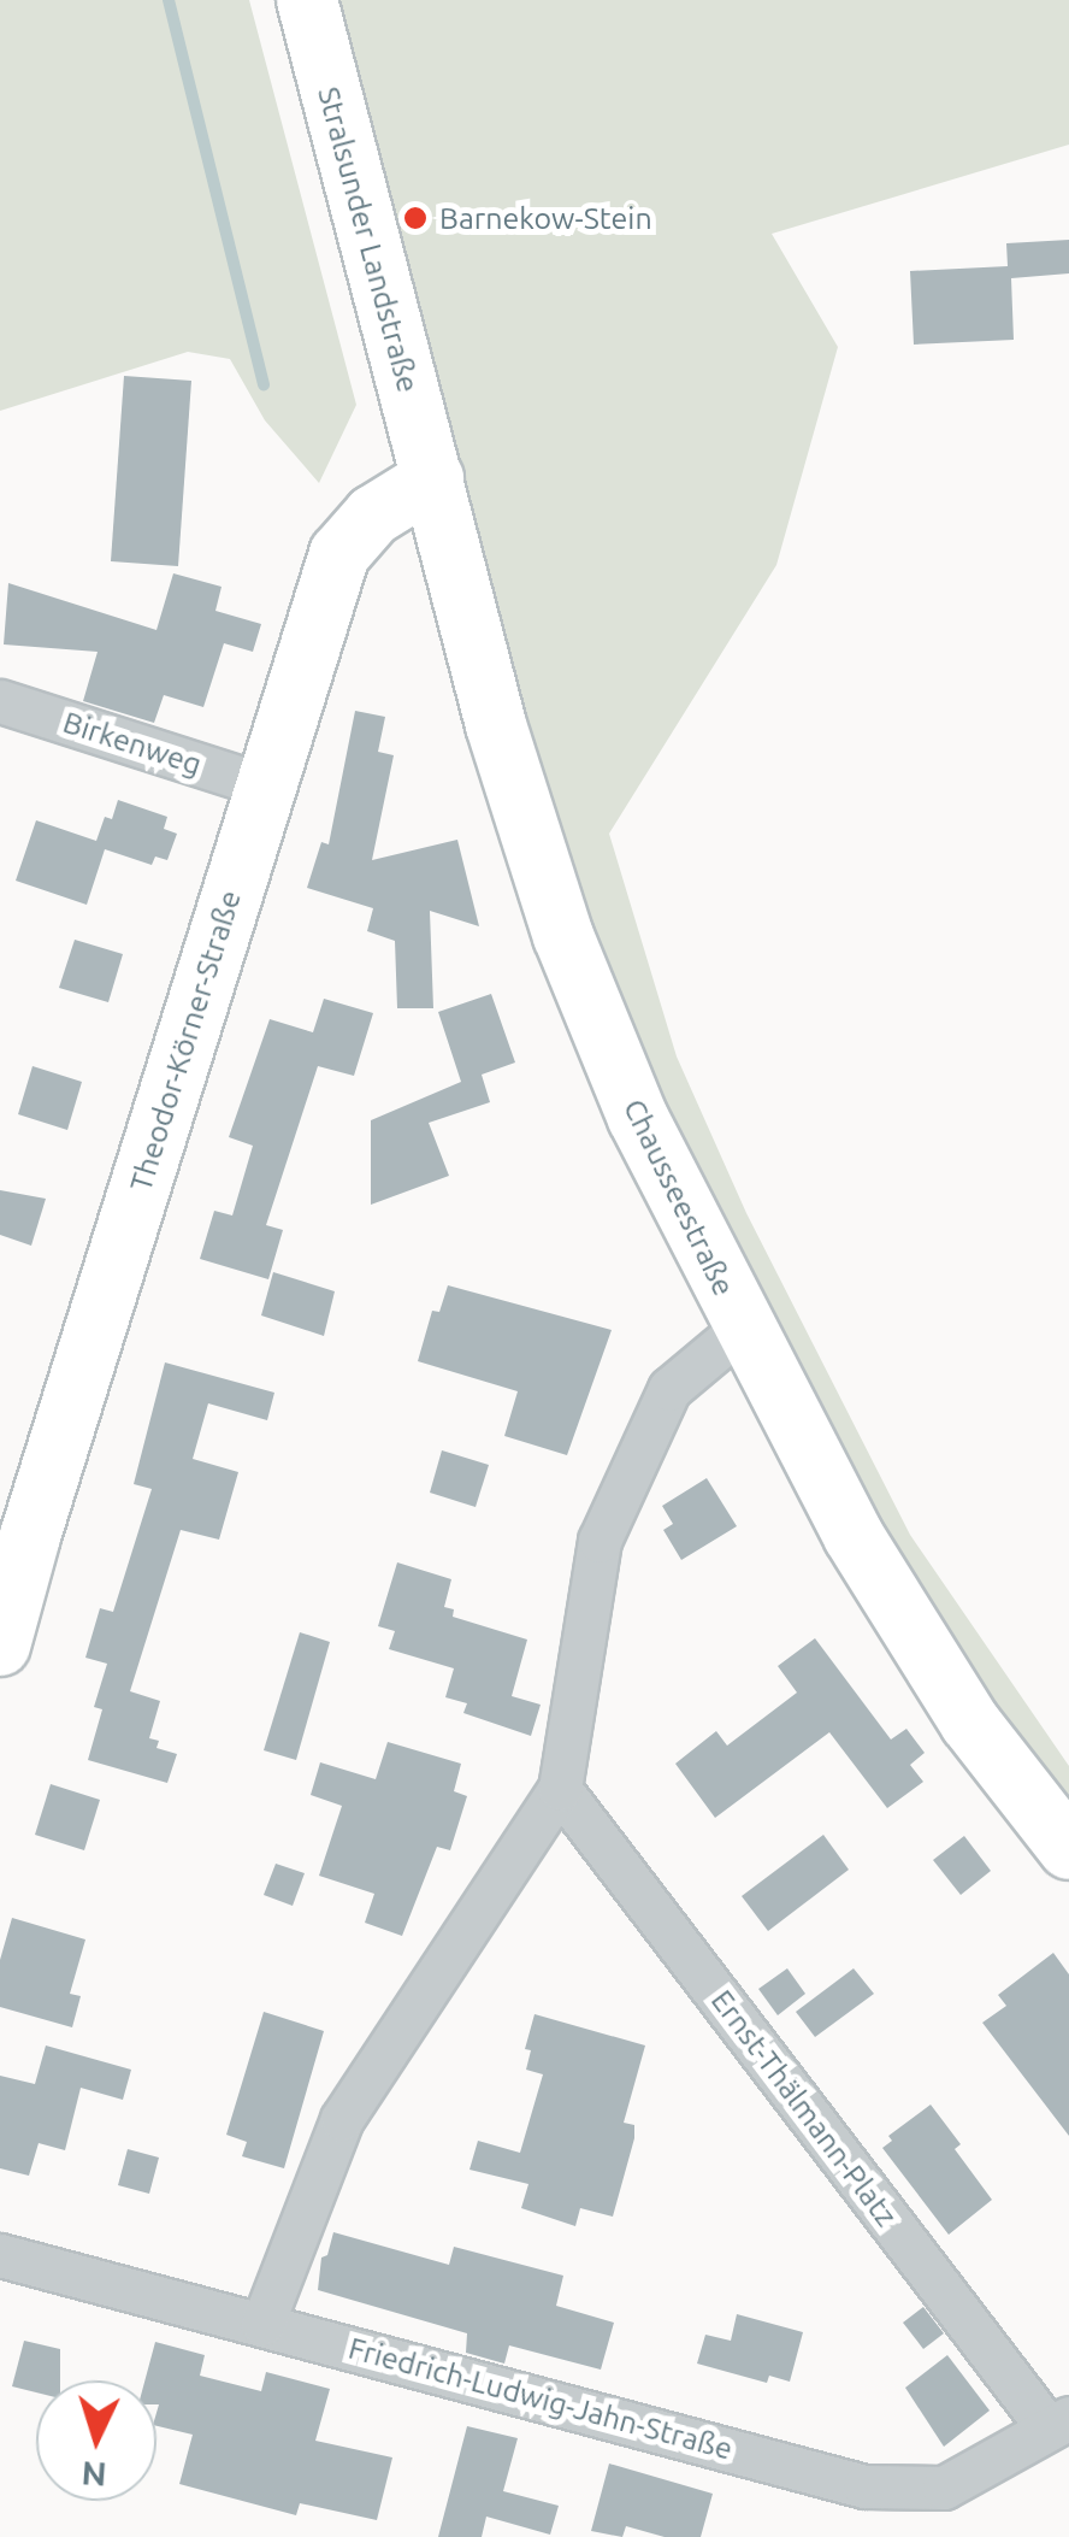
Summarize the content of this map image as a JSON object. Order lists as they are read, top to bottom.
{
  "streets": {
    "main road": ["Stralsunder Landstraße", "Theodor-Körner-Straße", "Chausseestraße"],
    "street": ["Birkenweg", "Ernst-Thälmann-Platz", "Friedrich-Ludwig-Jahn-Straße"]
  },
  "crossings": [
    ["Stralsunder Landstraße", "Theodor-Körner-Straße"],
    ["Stralsunder Landstraße", "Chausseestraße"],
    ["Birkenweg", "Theodor-Körner-Straße"],
    ["Theodor-Körner-Straße", "Chausseestraße"],
    ["Ernst-Thälmann-Platz", "Friedrich-Ludwig-Jahn-Straße"]
  ],
  "places": ["Barnekow-Stein"],
  "north": "bottom"
}
